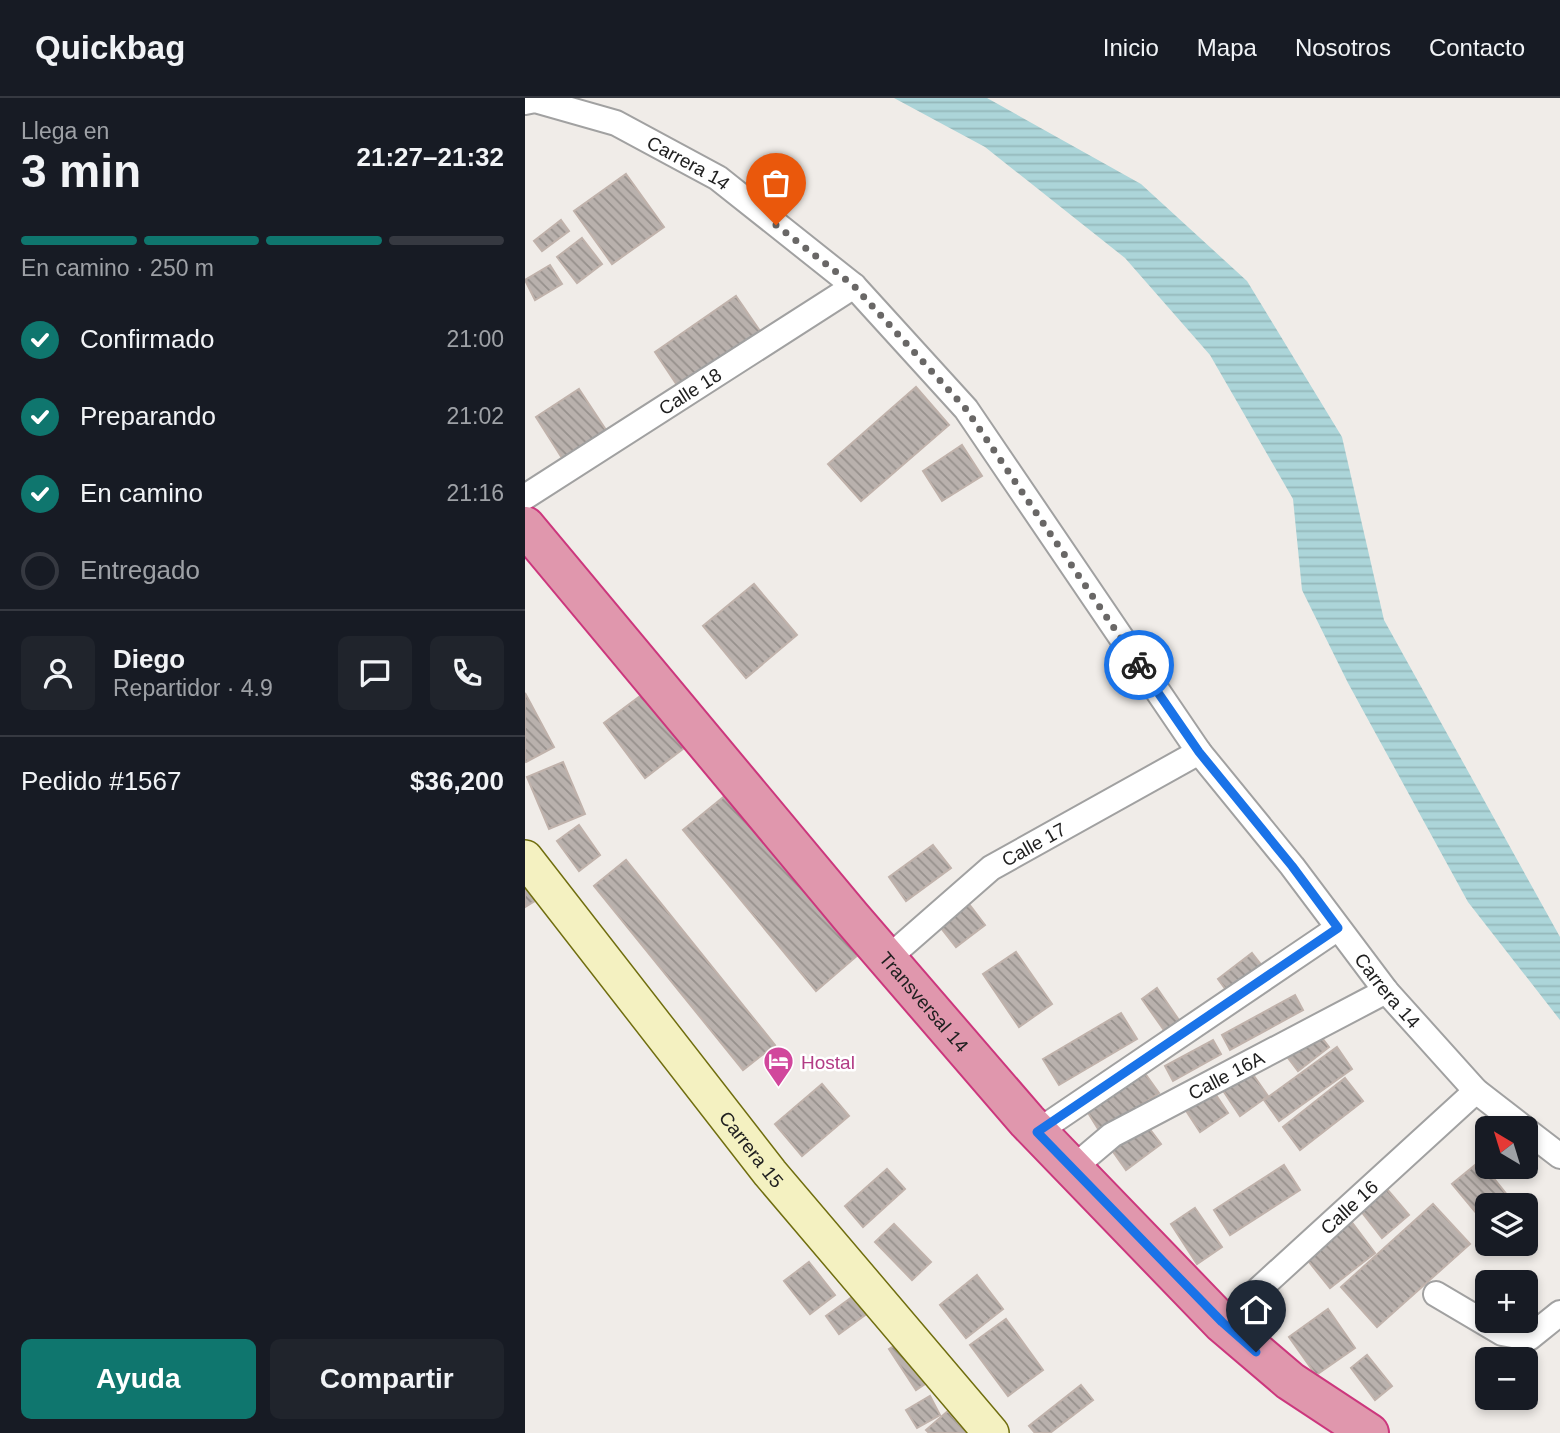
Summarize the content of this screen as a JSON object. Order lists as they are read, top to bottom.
{
  "streets": {
    "highway": ["Transversal 14"],
    "street": [
      "Carrera 14",
      "Calle 18",
      "Calle 17",
      "Calle 16A",
      "Carrera 15",
      "Calle 16"
    ]
  },
  "crossings": [
    ["Carrera 14", "Calle 18"],
    ["Carrera 14", "Calle 17"],
    ["Carrera 14", "Calle 16A"],
    ["Carrera 14", "Calle 16"],
    ["Calle 17", "Transversal 14"],
    ["Transversal 14", "Calle 16A"],
    ["Transversal 14", "Calle 16"]
  ],
  "places": {
    "hotel": ["Hostal"]
  },
  "north": "top left",
  "page": {
    "header": "Quickbag",
    "nav": [
      "Inicio",
      "Mapa",
      "Nosotros",
      "Contacto"
    ],
    "heading": ["3 min", "Llega en", "21:27–21:32"],
    "panel": [
      "Diego",
      "Repartidor · 4.9",
      "Pedido #1567",
      "$36,200"
    ],
    "bar": "En camino · 250 m",
    "list": [
      ["Confirmado", "21:00"],
      ["Preparando", "21:02"],
      ["En camino", "21:16"],
      "Entregado"
    ],
    "map_buttons": ["+", "−"],
    "buttons": ["Ayuda", "Compartir"]
  }
}
